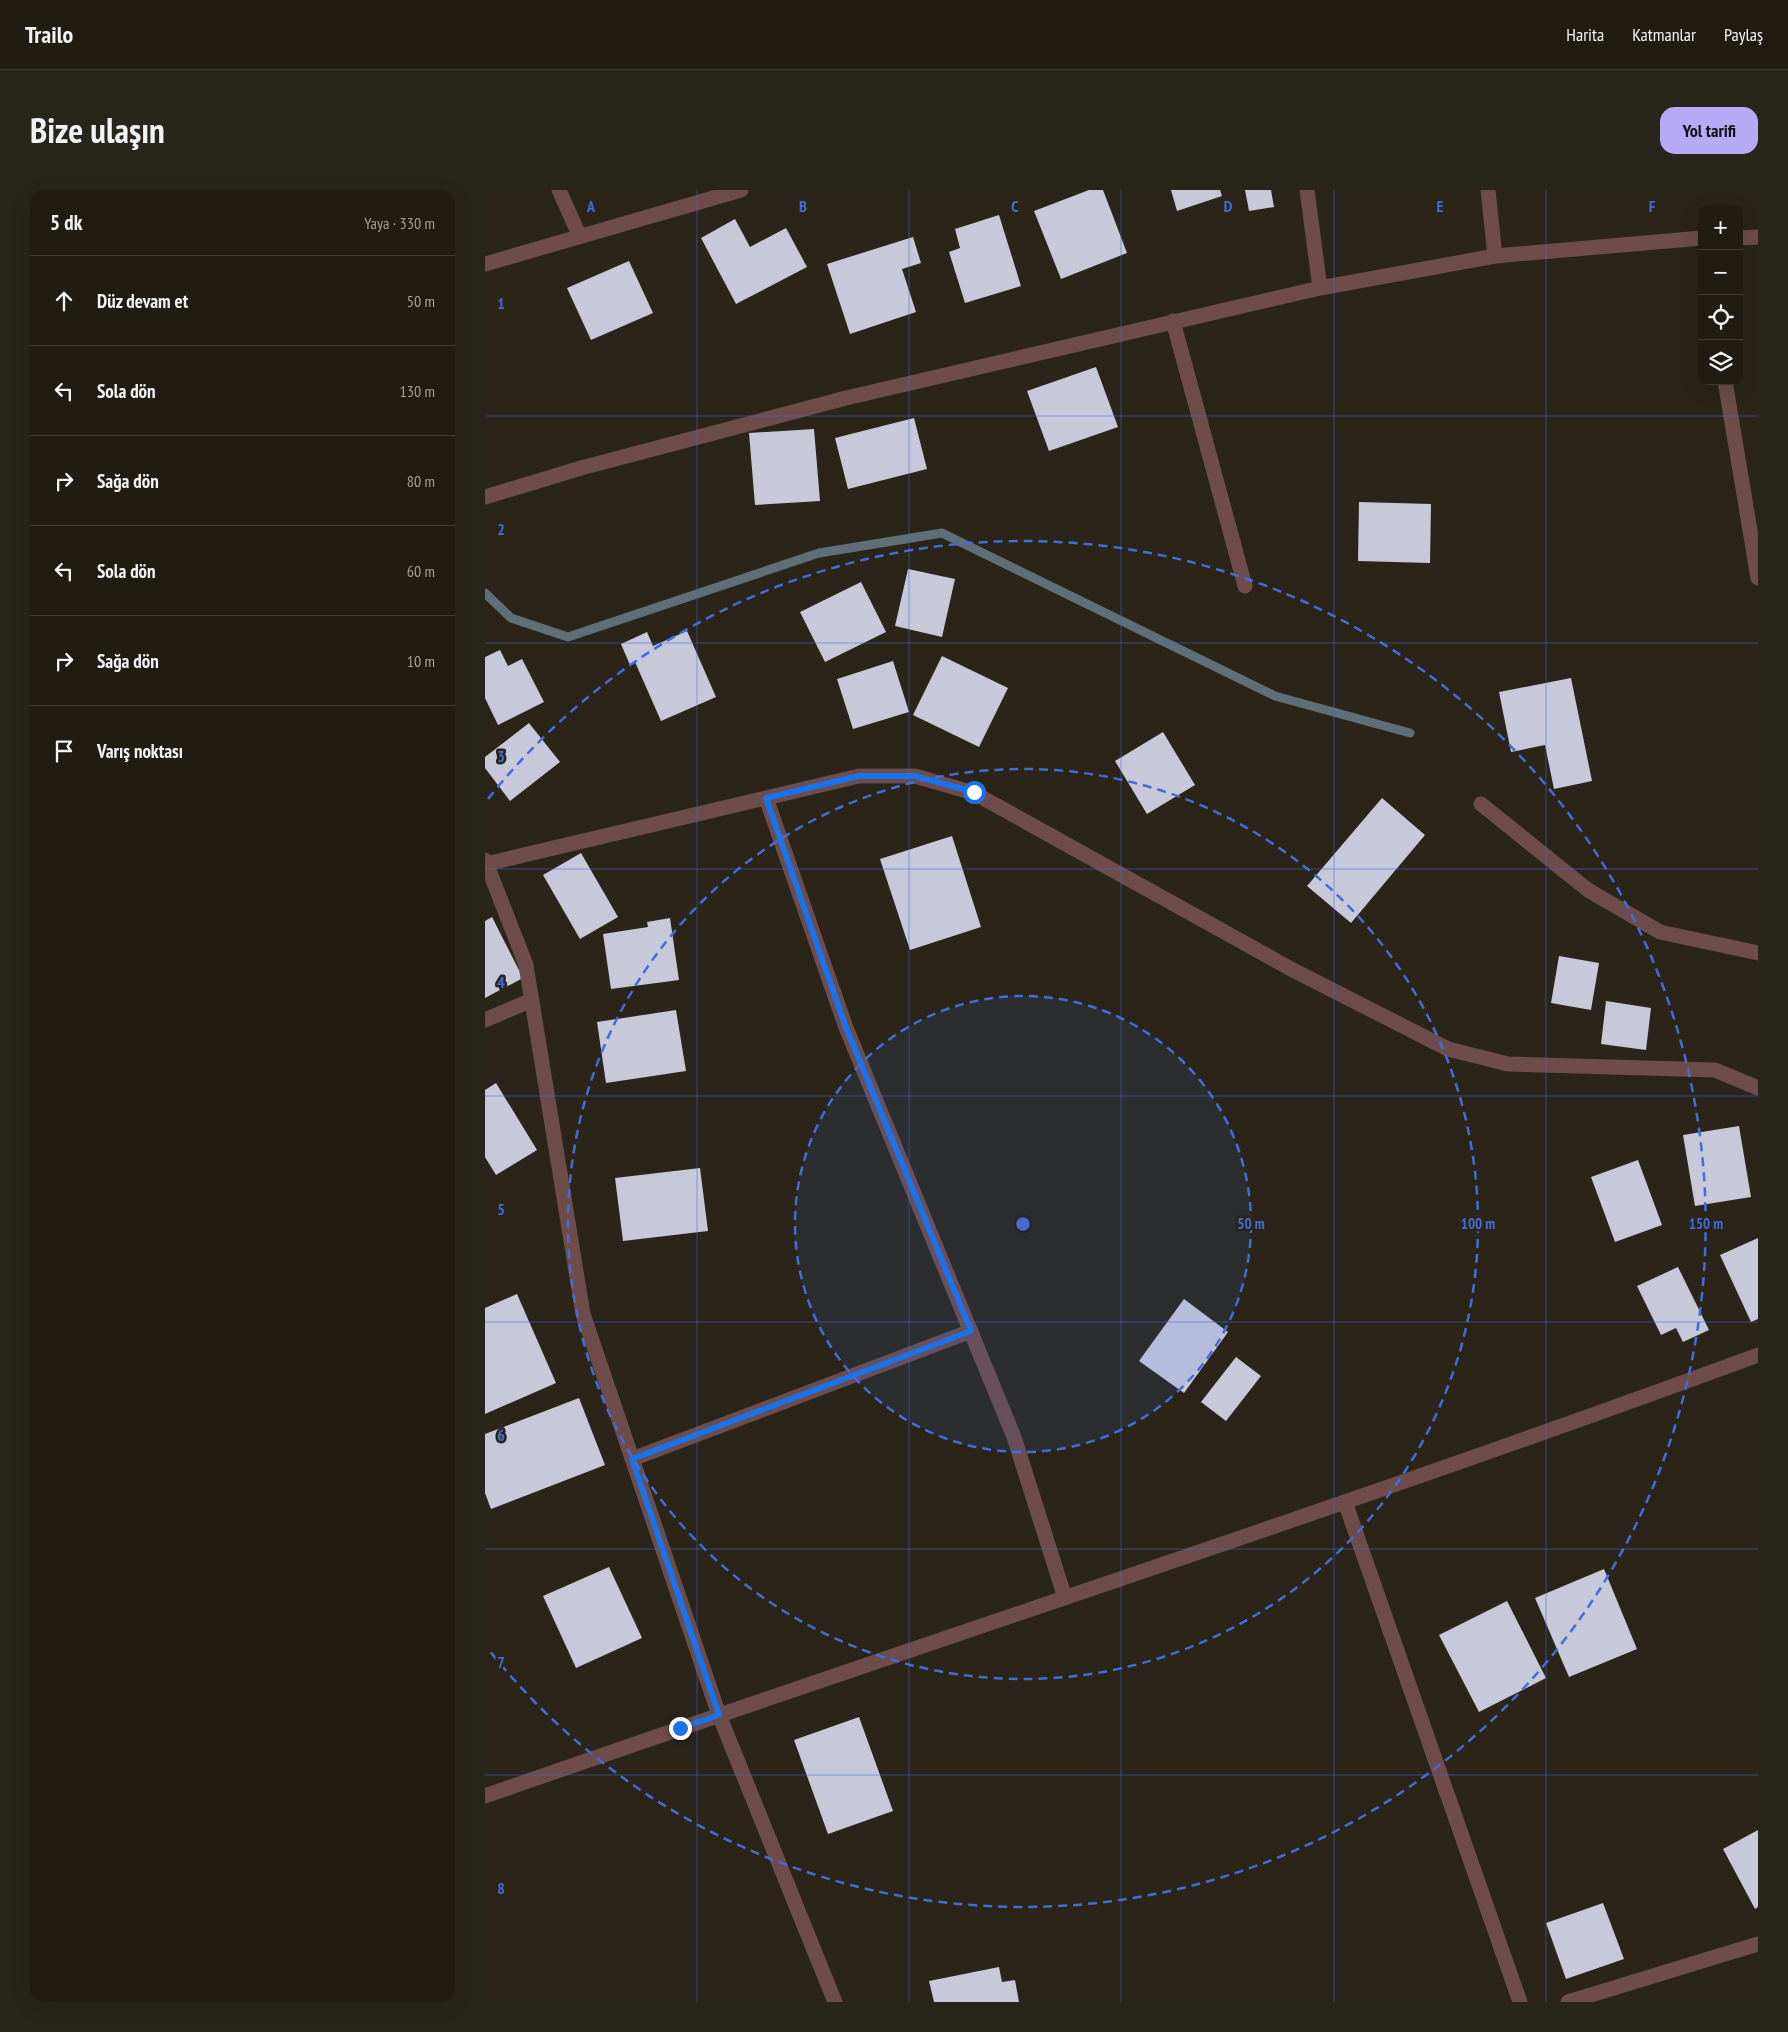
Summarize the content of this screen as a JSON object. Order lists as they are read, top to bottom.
{
  "page": {
    "header": "Trailo",
    "nav": ["Harita", "Katmanlar", "Paylaş"],
    "title": "Bize ulaşın",
    "buttons": "Yol tarifi",
    "heading": ["5 dk", "Yaya · 330 m"],
    "map_buttons": ["+", "−"],
    "list": [
      ["Düz devam et", "50 m"],
      ["Sola dön", "130 m"],
      ["Sağa dön", "80 m"],
      ["Sola dön", "60 m"],
      ["Sağa dön", "10 m"],
      "Varış noktası"
    ]
  },
  "grid": {
    "columns": [
      "A",
      "B",
      "C",
      "D",
      "E",
      "F"
    ],
    "rows": [
      "1",
      "2",
      "3",
      "4",
      "5",
      "6",
      "7",
      "8"
    ]
  },
  "rings": ["50 m", "100 m", "150 m"]
}
